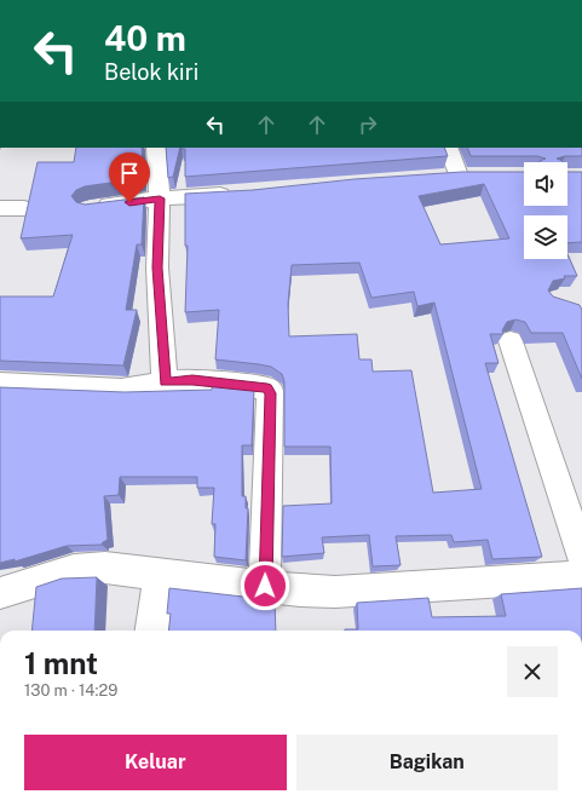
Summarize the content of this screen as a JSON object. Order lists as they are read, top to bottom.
{
  "page": {
    "turn": ["40 m", "Belok kiri"],
    "heading": ["1 mnt", "130 m · 14:29"],
    "buttons": ["Keluar", "Bagikan"]
  }
}
